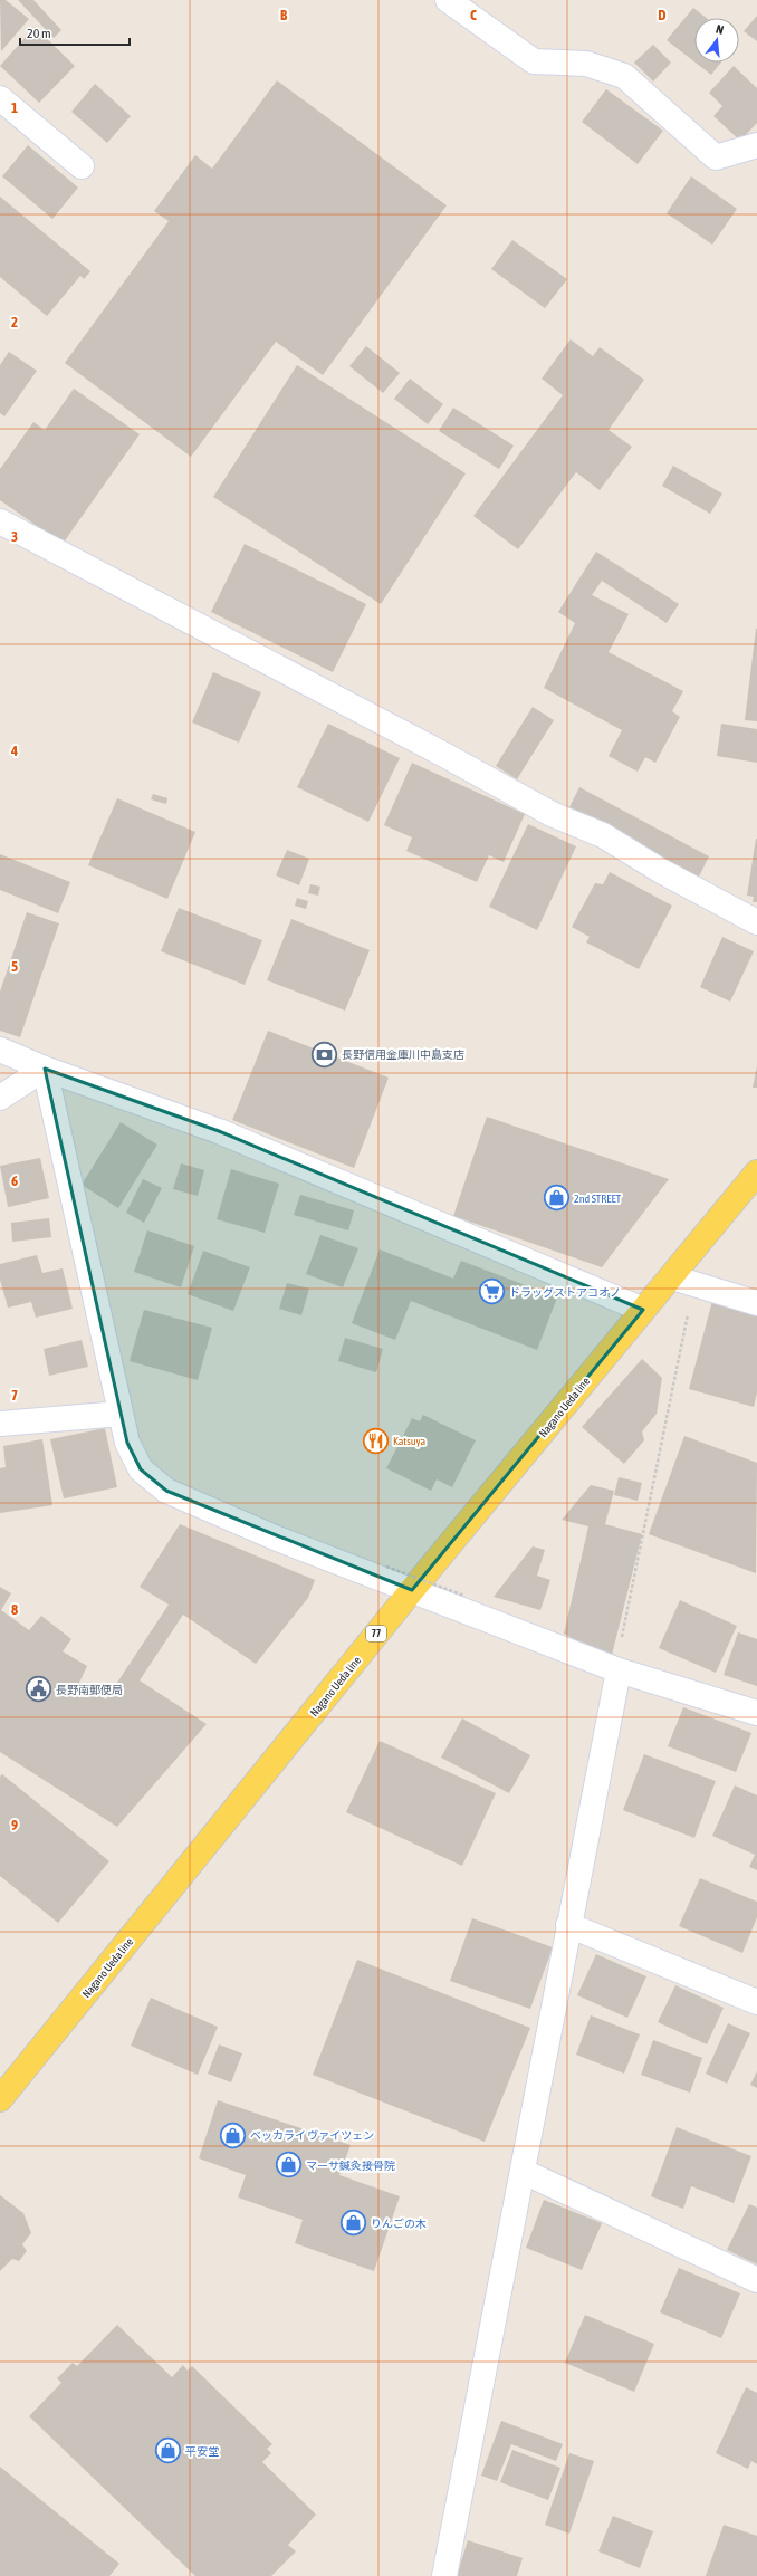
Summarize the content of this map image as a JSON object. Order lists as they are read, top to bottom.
{
  "streets": {
    "main road": ["Nagano Ueda line", "77"]
  },
  "places": {
    "bank": ["長野信用金庫川中島支店"],
    "shop": [
      "2nd STREET",
      "ベッカライ ヴァイツェン",
      "マーサ鍼灸接骨院",
      "りんごの木",
      "平安堂"
    ],
    "supermarket": ["ドラッグストアコオノ"],
    "restaurant": ["Katsuya"],
    "public building": ["長野南郵便局"]
  },
  "scale_bar": "20 m",
  "north": "top",
  "grid": {
    "columns": ["B", "C", "D"],
    "rows": [
      "1",
      "2",
      "3",
      "4",
      "5",
      "6",
      "7",
      "8",
      "9"
    ]
  }
}
